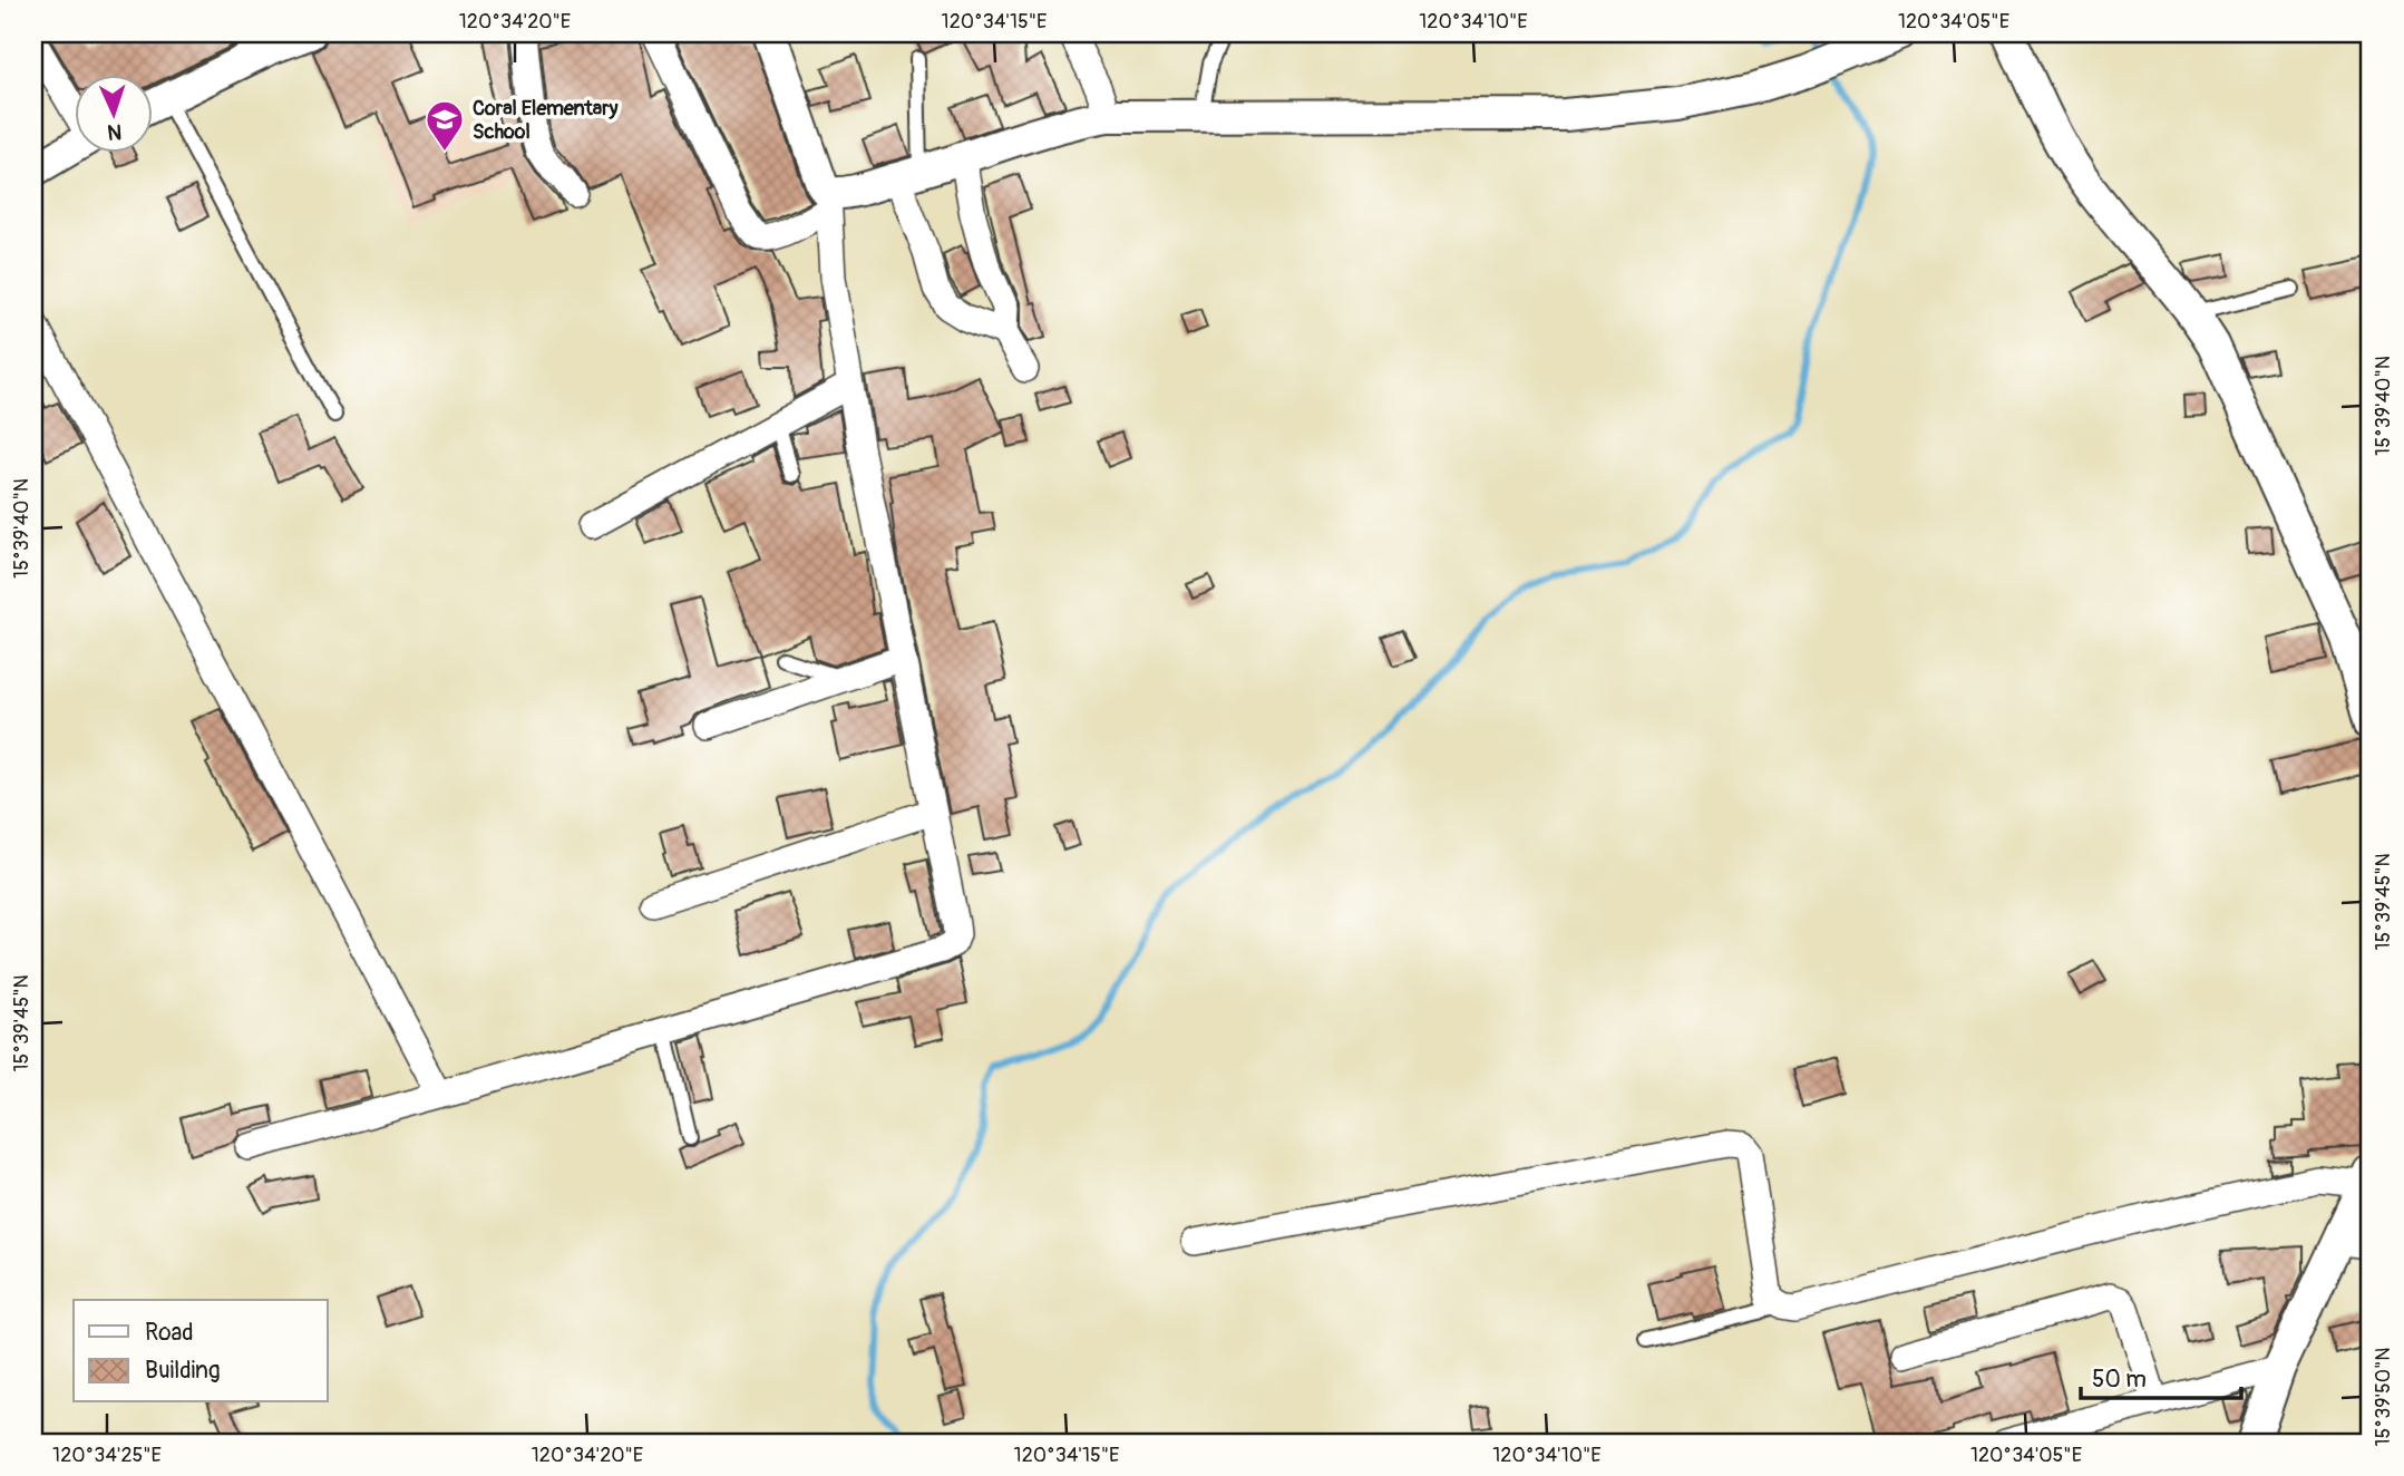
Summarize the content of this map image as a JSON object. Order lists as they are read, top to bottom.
{
  "places": {
    "school or university": ["Coral Elementary School"]
  },
  "legend": ["Road", "Building"],
  "scale_bar": "50 m",
  "north": "bottom",
  "coordinates": [
    "120°34'20\"E",
    "120°34'15\"E",
    "120°34'10\"E",
    "120°34'05\"E",
    "15°39'40\"N",
    "15°39'45\"N",
    "15°39'50\"N",
    "120°34'25\"E"
  ]
}
